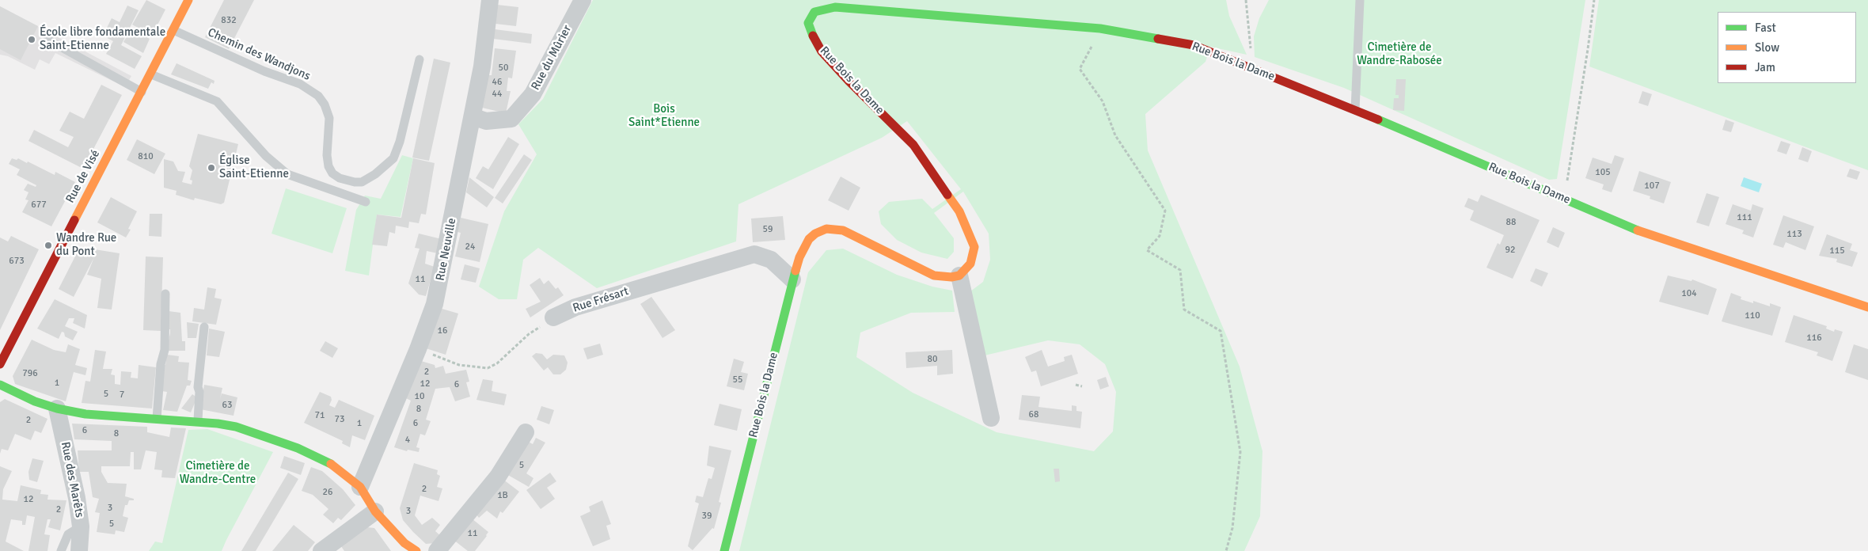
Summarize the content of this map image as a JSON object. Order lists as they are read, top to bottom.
{
  "streets": {
    "street": [
      "Rue du Mûrier",
      "Rue Bois la Dame",
      "Rue de Visé",
      "Rue Neuville",
      "Rue Frésart",
      "Rue des Marêts"
    ],
    "lane": ["Chemin des Wandjons"]
  },
  "crossings": [
    ["Chemin des Wandjons", "Rue de Visé"],
    ["Rue du Mûrier", "Rue Neuville"],
    ["Rue Bois la Dame", "Rue Frésart"]
  ],
  "parks": ["Cimetière de Wandre-Rabosée", "Bois Saint*Etienne", "Cimetière de Wandre-Centre"],
  "places": ["École libre fondamentale Saint-Etienne", "Église Saint-Etienne", "Wandre Rue du Pont"],
  "house_numbers": [
    "832",
    "50",
    "46",
    "44",
    "810",
    "105",
    "107",
    "677",
    "111",
    "88",
    "59",
    "113",
    "24",
    "92",
    "115",
    "673",
    "11",
    "104",
    "110",
    "16",
    "116",
    "80",
    "2",
    "796",
    "55",
    "1",
    "12",
    "6",
    "5",
    "7",
    "10",
    "63",
    "8",
    "68",
    "71",
    "73",
    "2",
    "1",
    "6",
    "6",
    "8",
    "4",
    "5",
    "2",
    "26",
    "1B",
    "12",
    "3",
    "2",
    "3",
    "39",
    "5",
    "11"
  ],
  "legend": ["Fast", "Slow", "Jam"]
}
